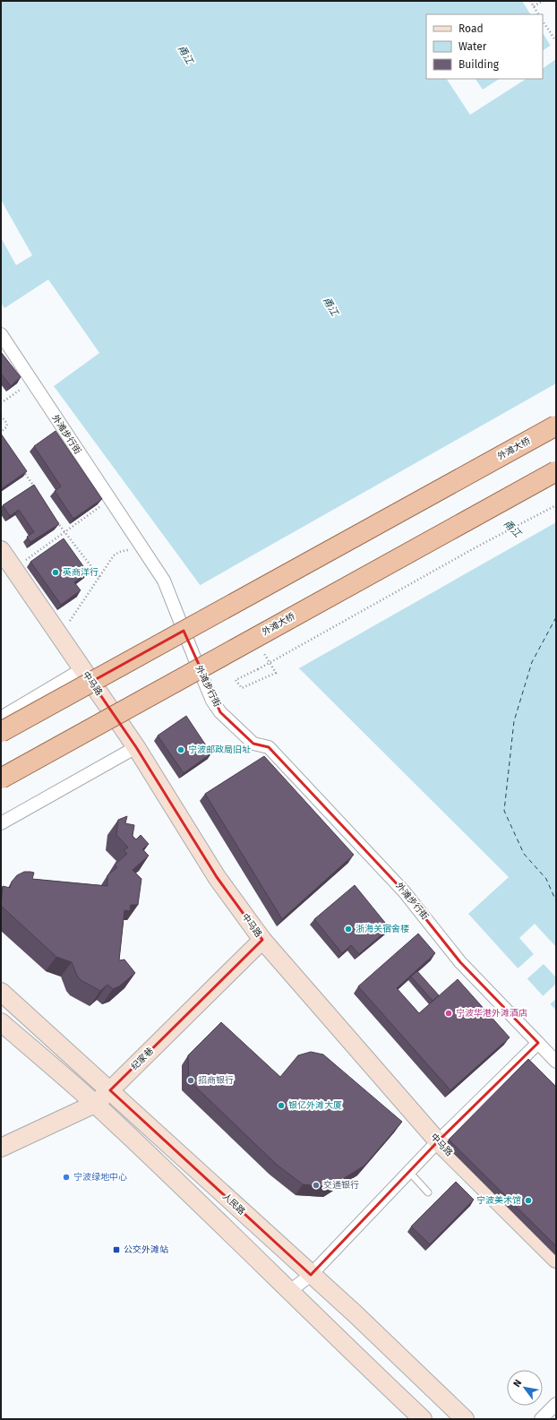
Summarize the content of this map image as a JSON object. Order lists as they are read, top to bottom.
{
  "streets": {
    "main road": ["外滩大桥"],
    "street": [
      "外滩步行街",
      "中马路",
      "纪家巷",
      "人民路"
    ]
  },
  "crossings": [
    ["中马路", "纪家巷"],
    ["纪家巷", "人民路"]
  ],
  "water": ["甬江"],
  "places": {
    "other": [
      "英商洋行",
      "宁波邮政局旧址",
      "浙海关宿舍楼",
      "宁波华港外滩酒店",
      "招商银行",
      "银亿外滩大厦",
      "宁波绿地中心",
      "交通银行",
      "宁波美术馆"
    ],
    "transit": ["公交外滩站"]
  },
  "legend": ["Road", "Water", "Building"],
  "north": "top left"
}
